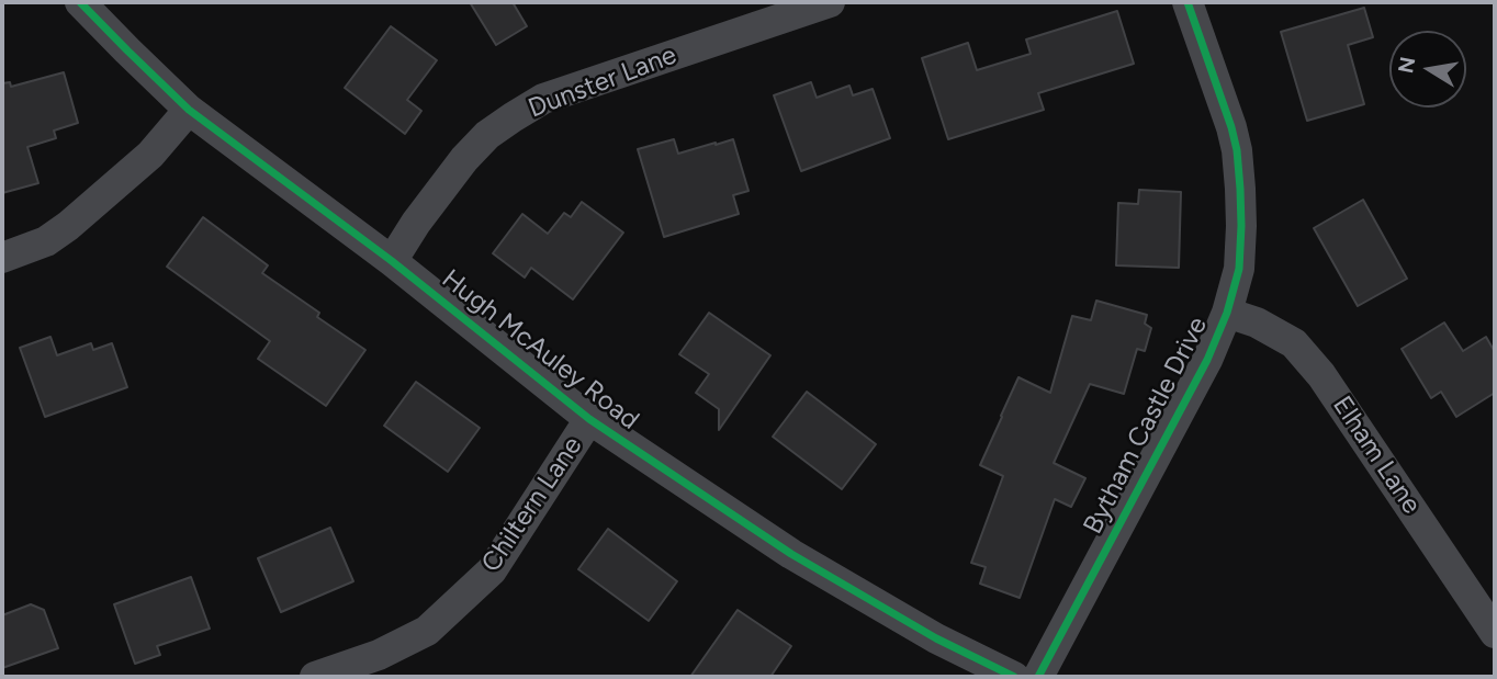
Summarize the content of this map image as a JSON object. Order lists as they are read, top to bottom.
{
  "streets": {
    "street": [
      "Dunster Lane",
      "Hugh McAuley Road",
      "Bytham Castle Drive",
      "Elham Lane",
      "Chiltern Lane"
    ]
  },
  "crossings": [
    ["Dunster Lane", "Hugh McAuley Road"],
    ["Hugh McAuley Road", "Chiltern Lane"],
    ["Bytham Castle Drive", "Elham Lane"]
  ],
  "north": "left"
}
